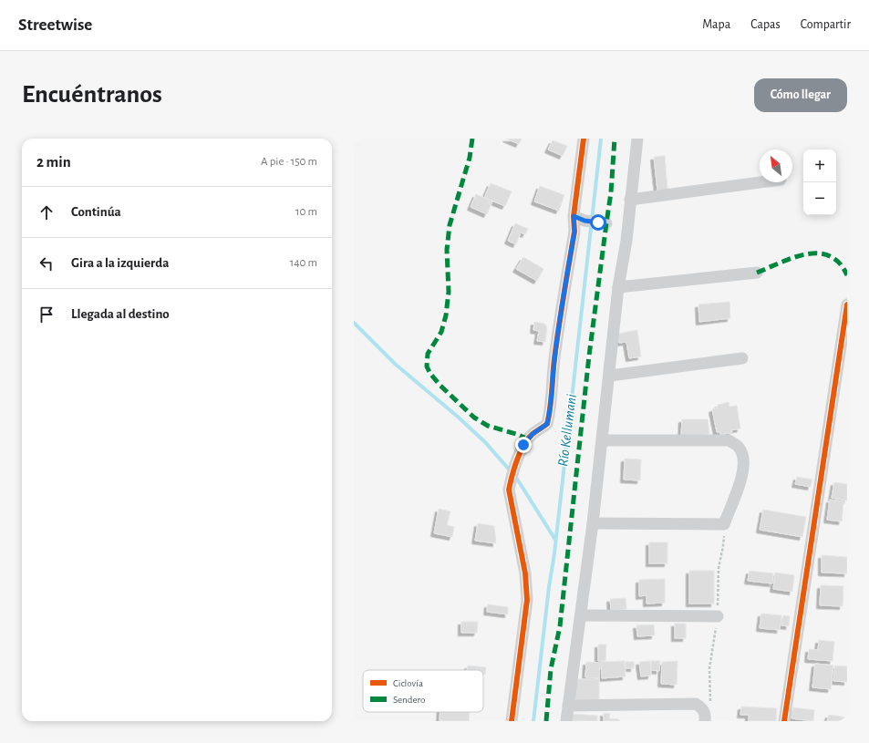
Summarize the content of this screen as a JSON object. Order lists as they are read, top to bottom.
{
  "water": ["Río Kellumani"],
  "legend": ["Ciclovía", "Sendero"],
  "north": "top left",
  "page": {
    "header": "Streetwise",
    "nav": ["Mapa", "Capas", "Compartir"],
    "buttons": "Cómo llegar",
    "title": "Encuéntranos",
    "heading": ["2 min", "A pie · 150 m"],
    "map_buttons": ["+", "−"],
    "list": [
      ["Continúa", "10 m"],
      ["Gira a la izquierda", "140 m"],
      "Llegada al destino"
    ]
  }
}
